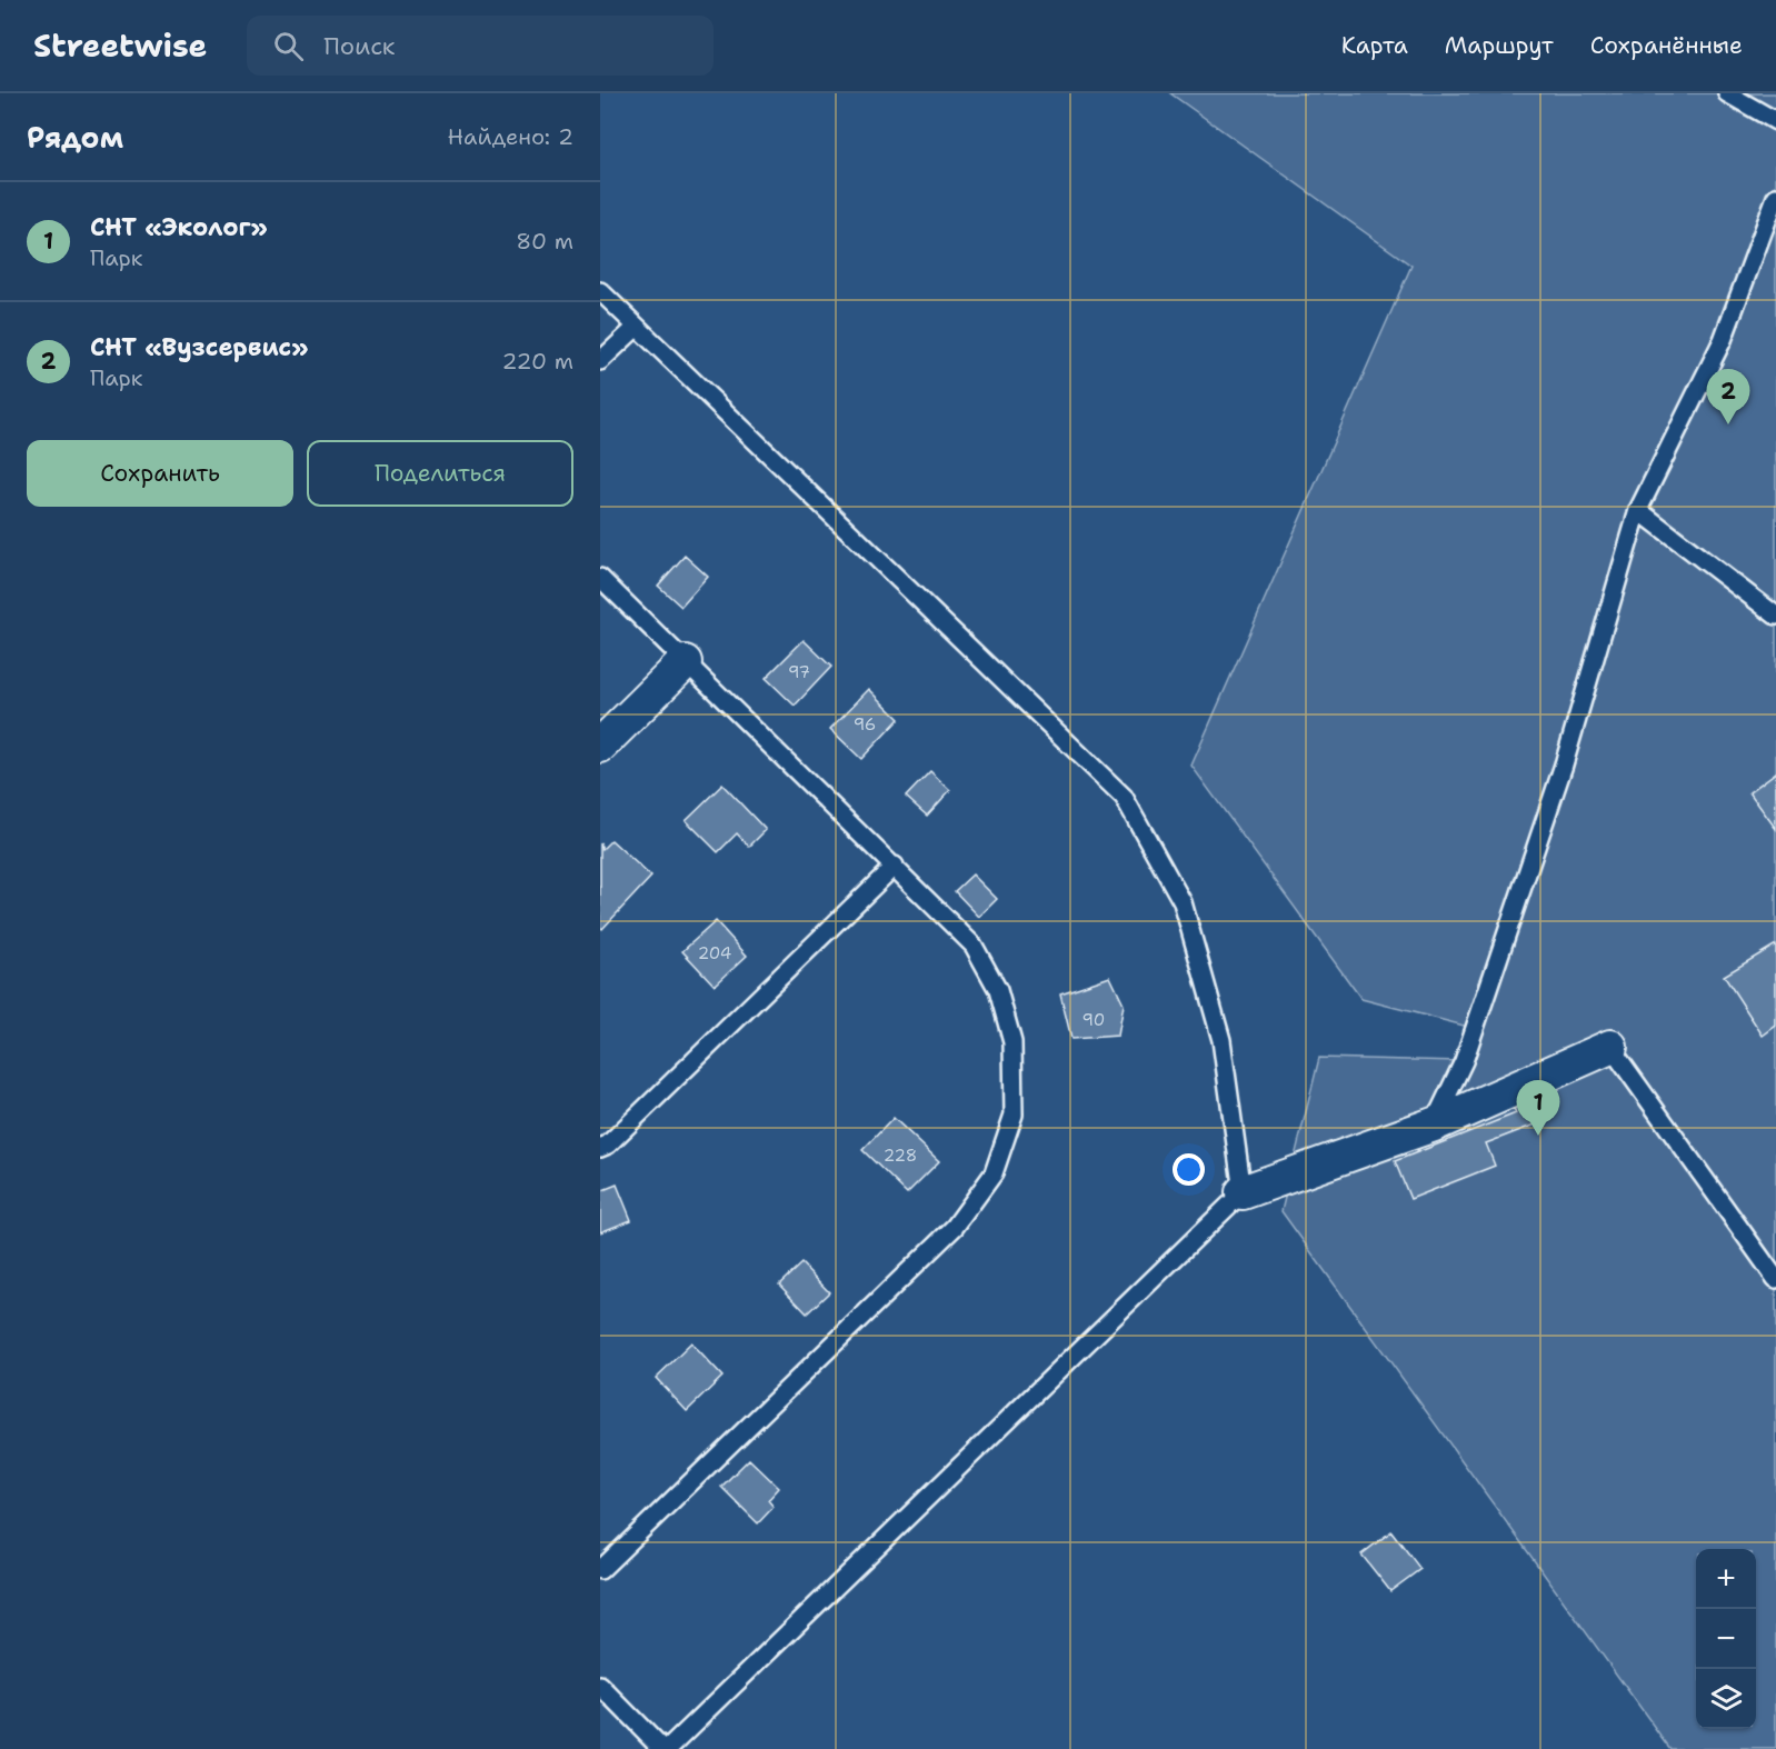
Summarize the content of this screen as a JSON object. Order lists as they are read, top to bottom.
{
  "house_numbers": [
    "97",
    "96",
    "204",
    "90",
    "228"
  ],
  "page": {
    "header": "Streetwise",
    "search": "Поиск",
    "nav": ["Карта", "Маршрут", "Сохранённые"],
    "heading": ["Рядом", "Найдено: 2"],
    "list": [
      {
        "mark": "1",
        "name": "СНТ «Эколог»",
        "note": "Парк",
        "value": "80 m"
      },
      {
        "mark": "2",
        "name": "СНТ «Вузсервис»",
        "note": "Парк",
        "value": "220 m"
      }
    ],
    "pins": ["2", "1"],
    "buttons": ["Сохранить", "Поделиться"],
    "map_buttons": ["+", "−"]
  }
}
